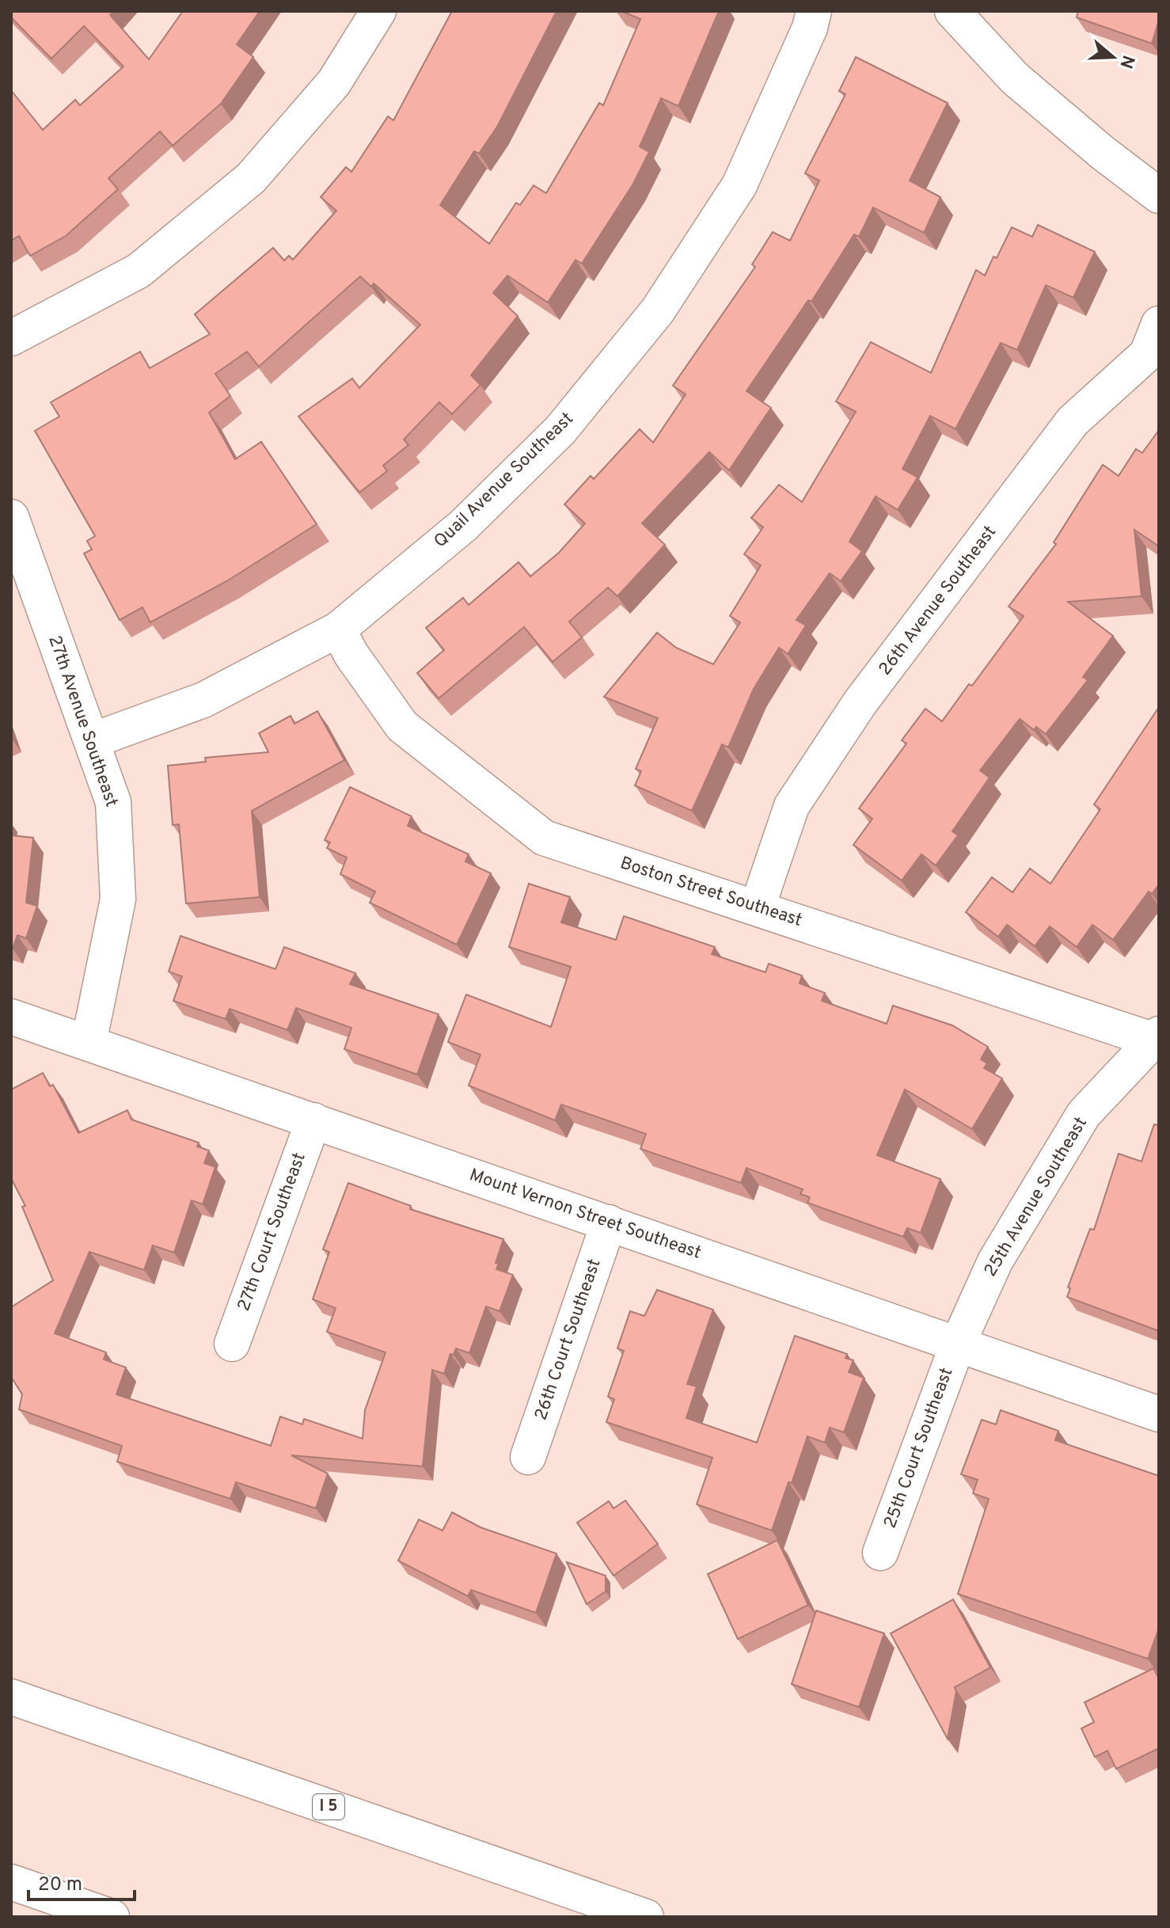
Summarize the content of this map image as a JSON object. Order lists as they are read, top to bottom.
{
  "streets": {
    "main road": [
      "Quail Avenue Southeast",
      "26th Avenue Southeast",
      "27th Avenue Southeast",
      "Boston Street Southeast",
      "25th Avenue Southeast",
      "Mount Vernon Street Southeast",
      "27th Court Southeast",
      "26th Court Southeast",
      "25th Court Southeast",
      "I 5"
    ]
  },
  "crossings": [
    ["Quail Avenue Southeast", "27th Avenue Southeast"],
    ["Quail Avenue Southeast", "Boston Street Southeast"],
    ["26th Avenue Southeast", "Boston Street Southeast"],
    ["27th Avenue Southeast", "Mount Vernon Street Southeast"],
    ["Boston Street Southeast", "25th Avenue Southeast"],
    ["25th Avenue Southeast", "Mount Vernon Street Southeast"],
    ["25th Avenue Southeast", "25th Court Southeast"],
    ["Mount Vernon Street Southeast", "27th Court Southeast"],
    ["Mount Vernon Street Southeast", "26th Court Southeast"],
    ["Mount Vernon Street Southeast", "25th Court Southeast"]
  ],
  "scale_bar": "20 m",
  "north": "right"
}
